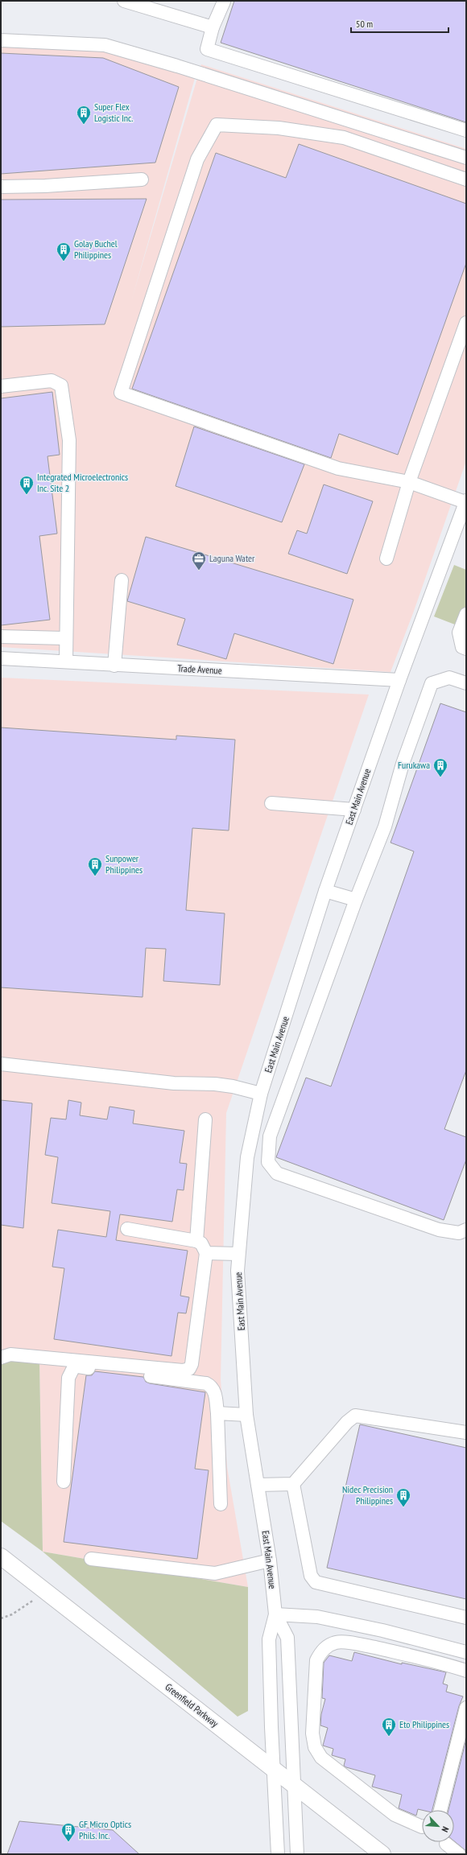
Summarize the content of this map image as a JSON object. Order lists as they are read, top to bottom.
{
  "streets": {
    "main road": ["Greenfield Parkway"],
    "street": ["Trade Avenue", "East Main Avenue"]
  },
  "crossings": [
    ["Trade Avenue", "East Main Avenue"],
    ["East Main Avenue", "Greenfield Parkway"]
  ],
  "places": {
    "building": [
      "Super Flex Logistic Inc.",
      "Golay Buchel Philippines",
      "Integrated Microelectronics Inc. Site 2",
      "Furukawa",
      "Sunpower Philippines",
      "Nidec Precision Philippines",
      "Eto Philippines",
      "GF Micro Optics Phils. Inc."
    ],
    "office": ["Laguna Water"]
  },
  "scale_bar": "50 m",
  "north": "bottom right"
}
